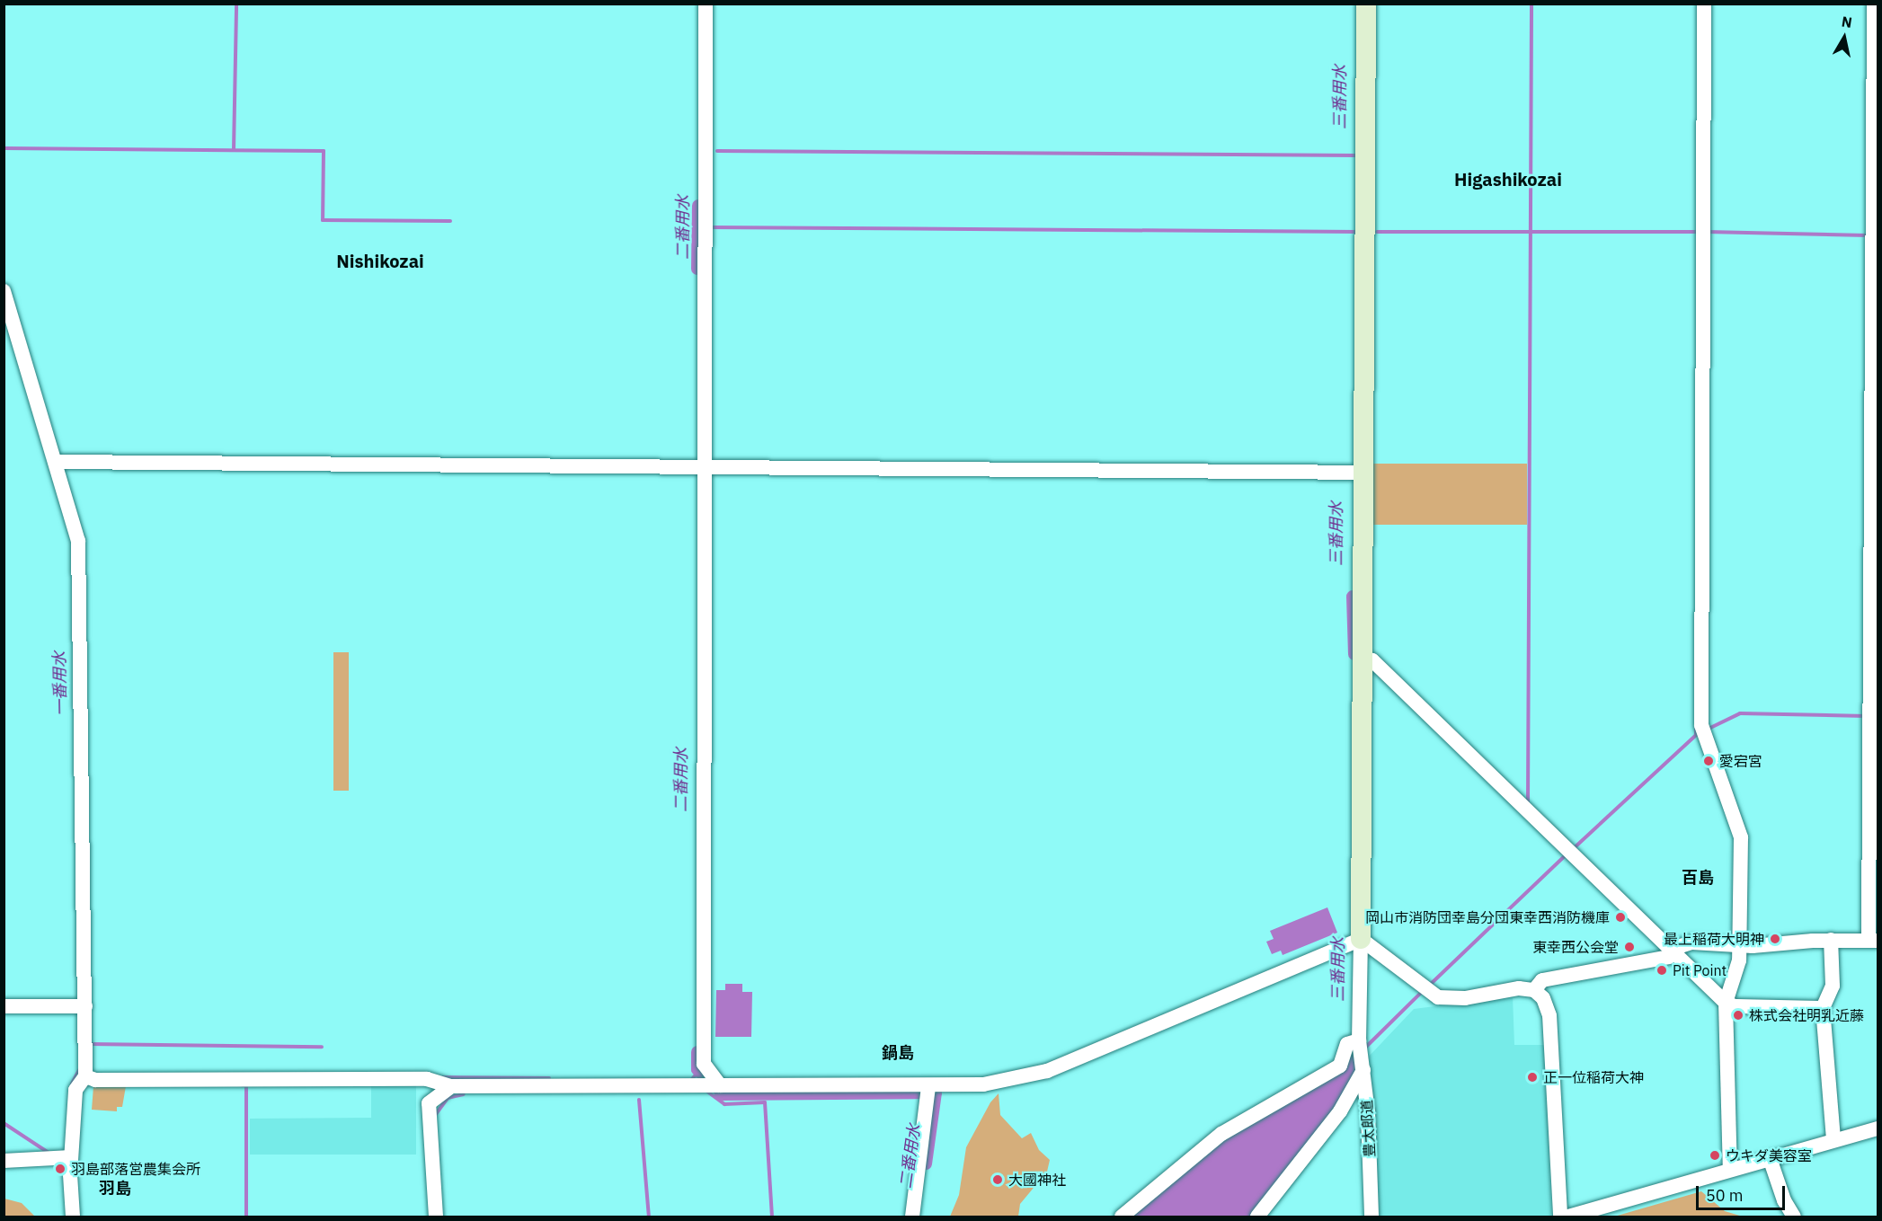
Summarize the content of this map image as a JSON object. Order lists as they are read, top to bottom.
{
  "streets": {
    "street": ["豊太郎道"]
  },
  "districts": [
    "Higashikozai",
    "Nishikozai",
    "百島",
    "鍋島",
    "羽島"
  ],
  "water": ["三番用水", "二番用水", "一番用水"],
  "places": [
    "愛宕宮",
    "岡山市消防団幸島分団東幸西消防機庫",
    "最上稲荷大明神",
    "東幸西公会堂",
    "Pit Point",
    "株式会社明乳近藤",
    "正一位稲荷大神",
    "ウキダ美容室",
    "羽島部落営農集会所",
    "大國神社"
  ],
  "scale_bar": "50 m",
  "north": "top"
}
